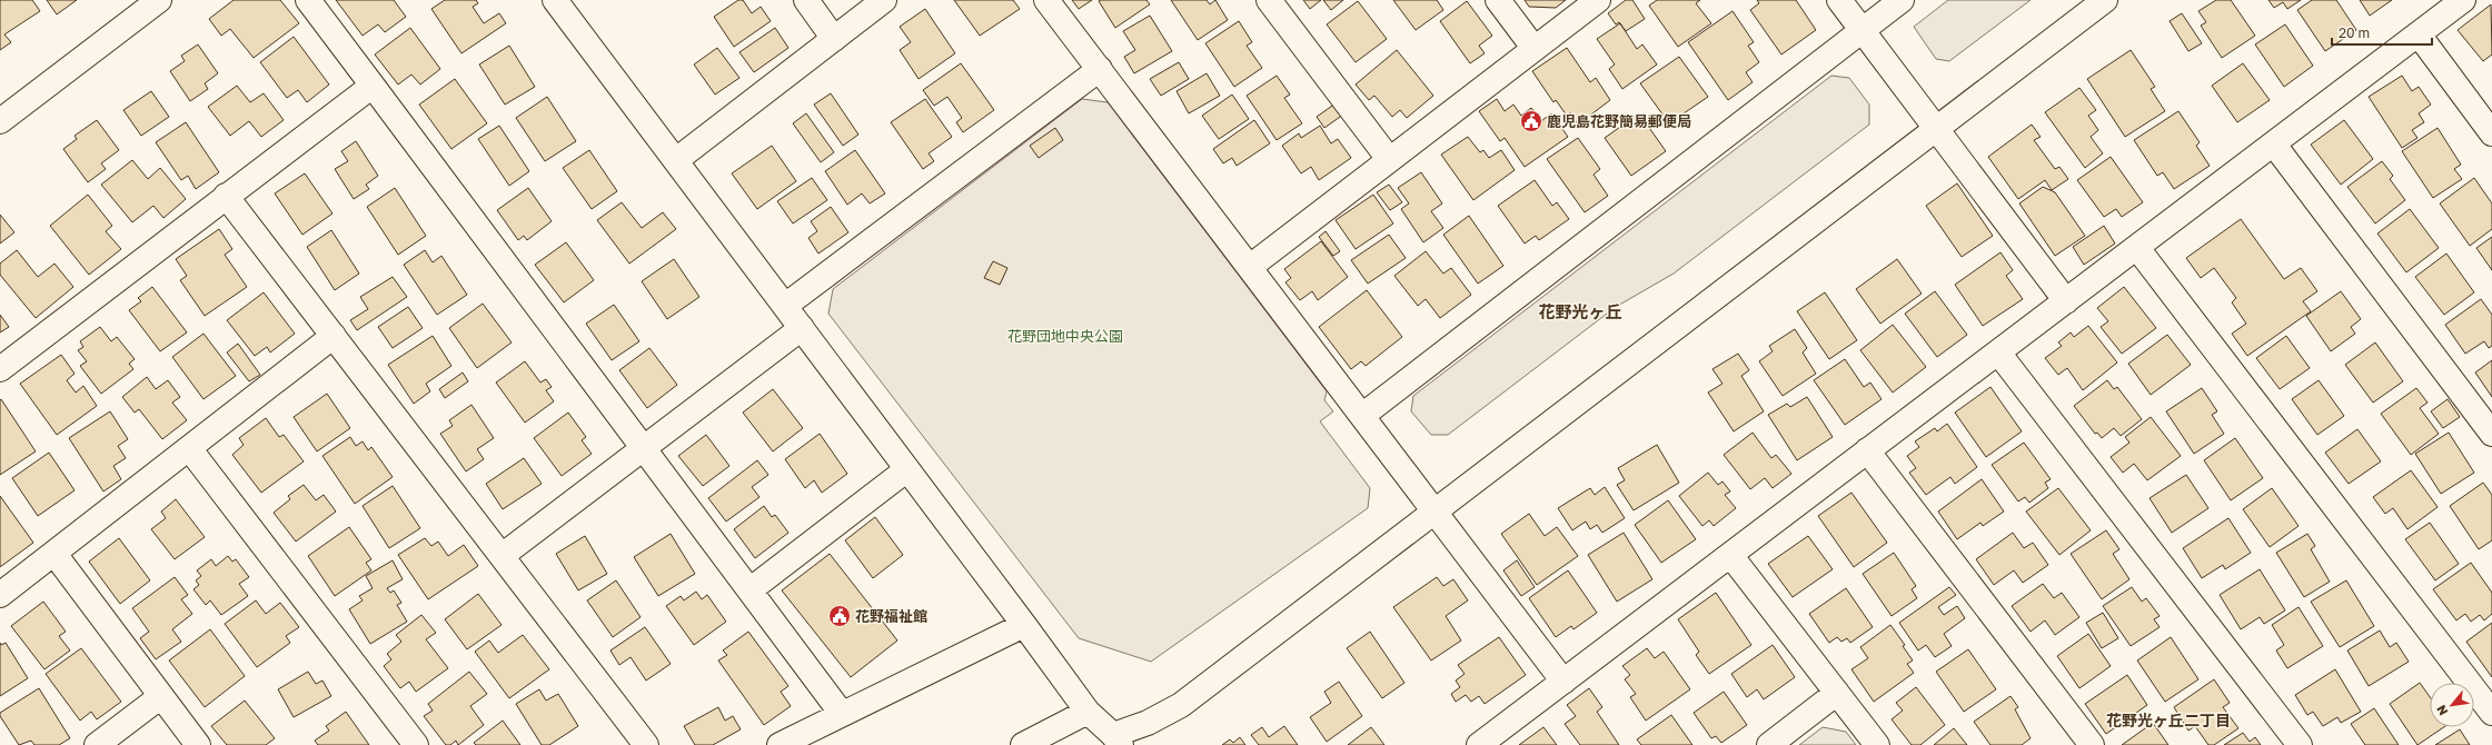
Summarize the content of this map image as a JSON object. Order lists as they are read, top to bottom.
{
  "districts": ["花野光ヶ丘", "花野光ヶ丘二丁目"],
  "parks": ["花野団地中央公園"],
  "places": {
    "public building": ["鹿児島花野簡易郵便局", "花野福祉館"]
  },
  "scale_bar": "20 m",
  "north": "bottom left"
}
